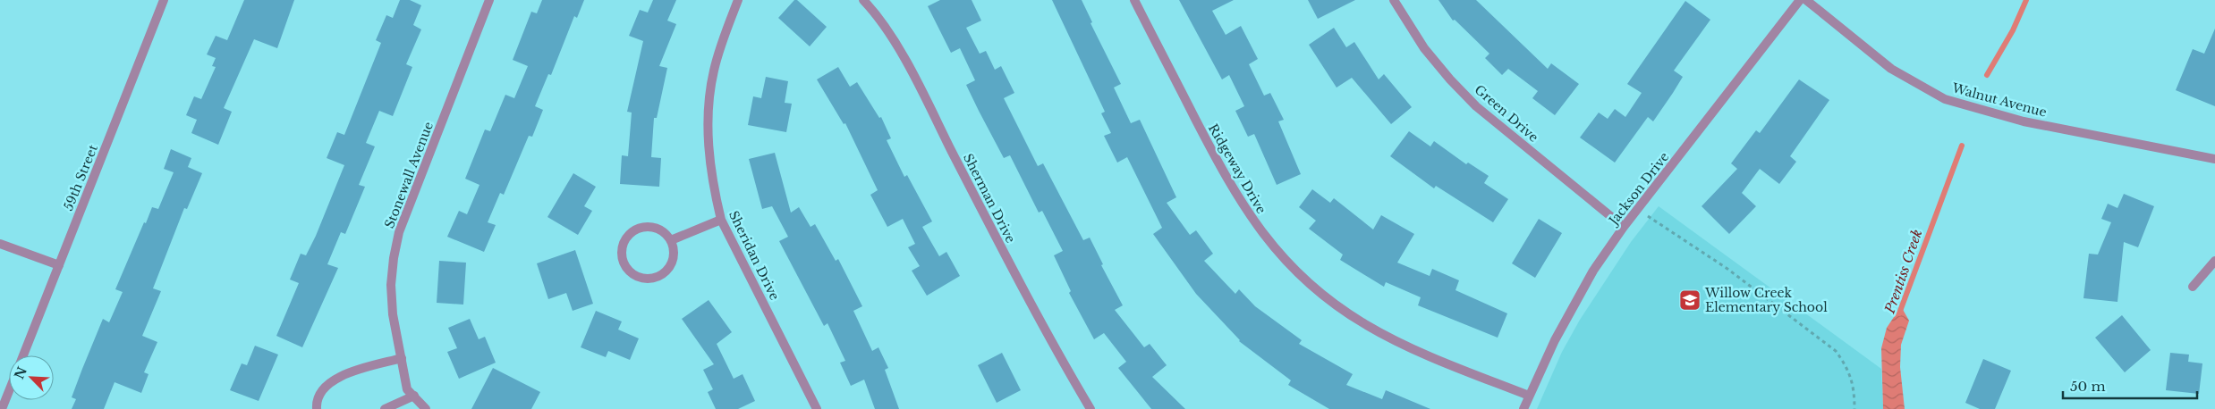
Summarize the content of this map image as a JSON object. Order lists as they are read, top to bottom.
{
  "streets": {
    "street": [
      "Walnut Avenue",
      "Green Drive",
      "Ridgeway Drive",
      "Stonewall Avenue",
      "59th Street",
      "Jackson Drive",
      "Sherman Drive",
      "Sheridan Drive"
    ]
  },
  "crossings": [
    ["Green Drive", "Jackson Drive"],
    ["Ridgeway Drive", "Jackson Drive"]
  ],
  "water": ["Prentiss Creek"],
  "places": {
    "school or university": ["Willow Creek Elementary School"]
  },
  "scale_bar": "50 m",
  "north": "top left"
}
